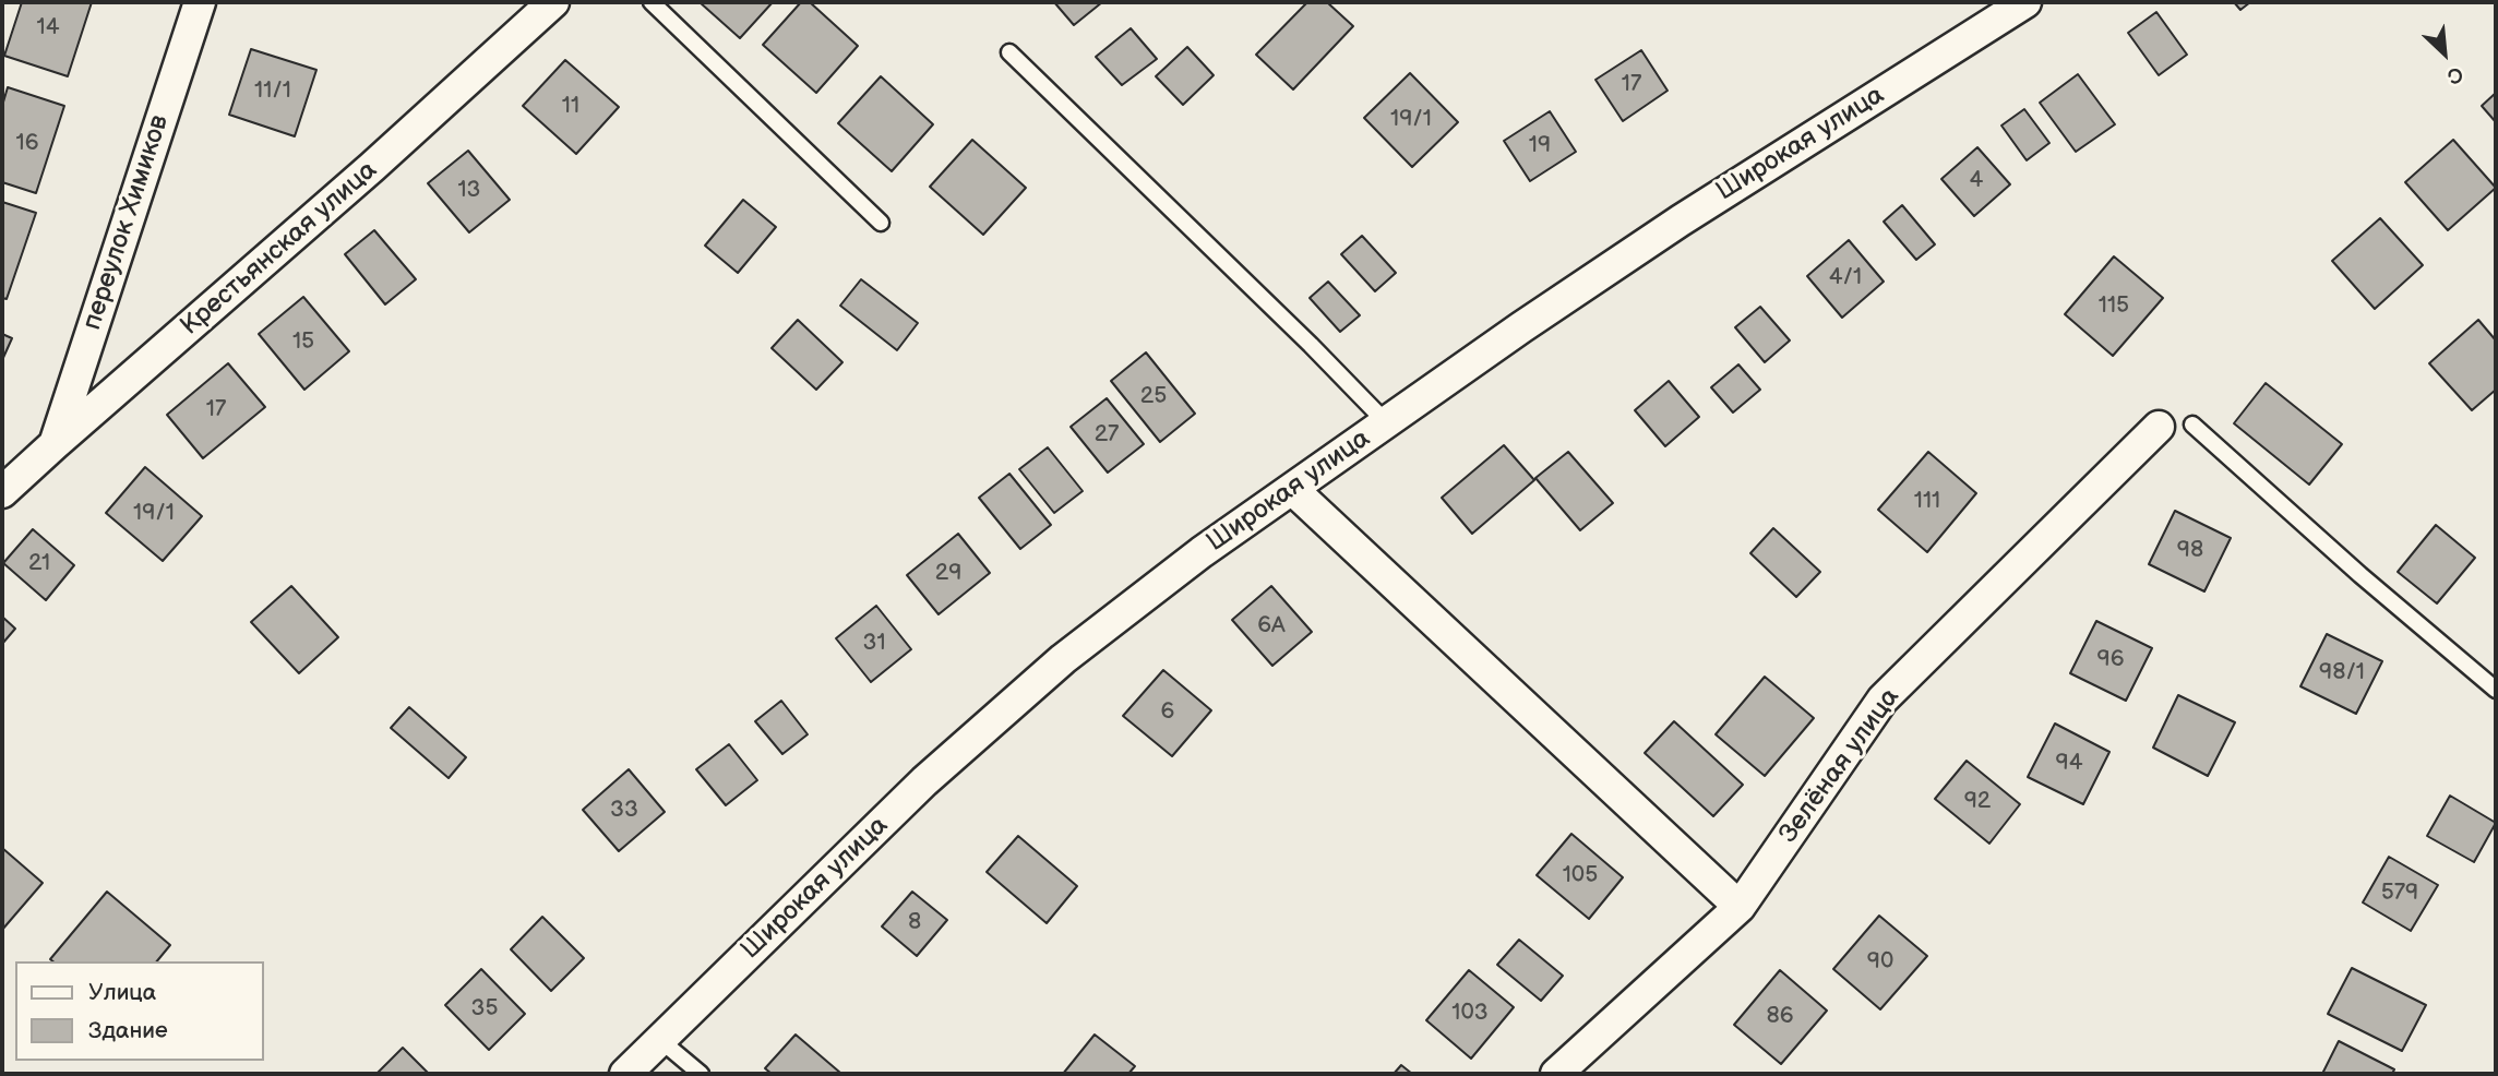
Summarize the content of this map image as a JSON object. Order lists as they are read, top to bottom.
{
  "streets": {
    "street": [
      "Широкая улица",
      "переулок Химиков",
      "Крестьянская улица",
      "Зелёная улица"
    ]
  },
  "crossings": [
    ["переулок Химиков", "Крестьянская улица"]
  ],
  "house_numbers": [
    "14",
    "17",
    "11/1",
    "11",
    "19/1",
    "16",
    "19",
    "4",
    "13",
    "4/1",
    "115",
    "15",
    "25",
    "17",
    "27",
    "111",
    "19/1",
    "98",
    "21",
    "29",
    "6А",
    "31",
    "96",
    "98/1",
    "6",
    "94",
    "92",
    "33",
    "105",
    "579",
    "8",
    "90",
    "35",
    "103",
    "86"
  ],
  "legend": ["Улица", "Здание"],
  "north": "bottom right"
}
